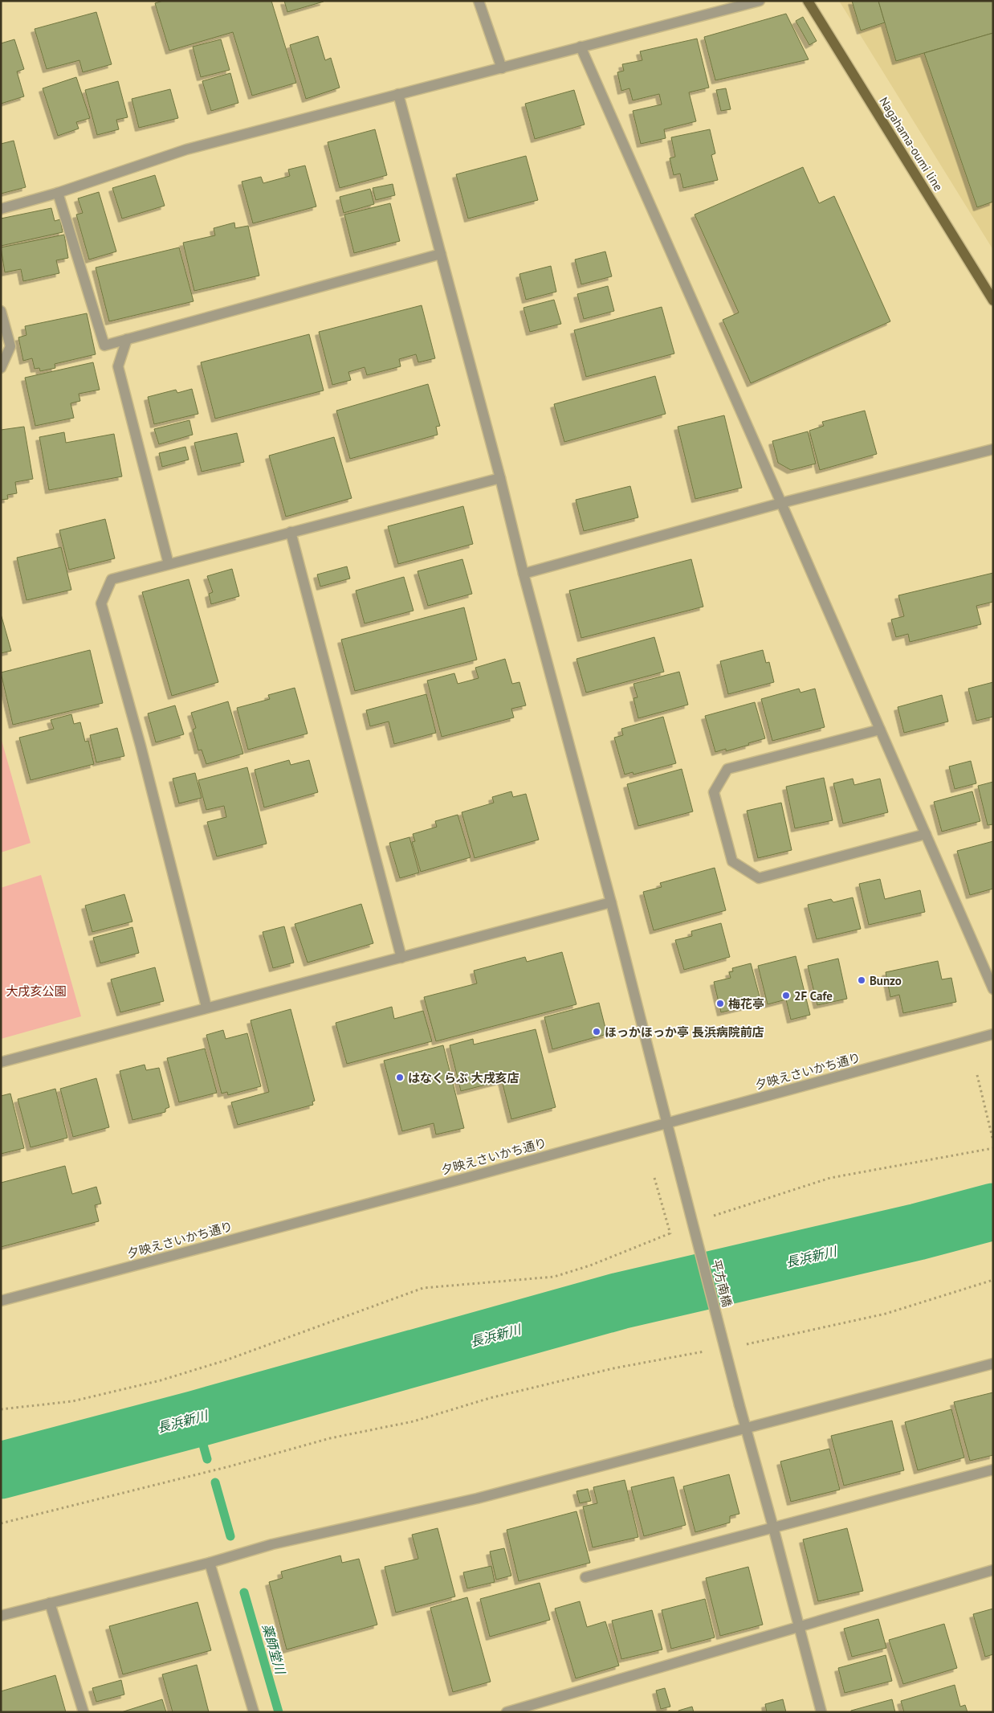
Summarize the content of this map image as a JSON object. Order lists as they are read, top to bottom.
{
  "streets": {
    "main road": ["Nagahama-oumi line"],
    "street": ["夕映えさいかち通り", "平方南橋"]
  },
  "crossings": [
    ["夕映えさいかち通り", "平方南橋"]
  ],
  "water": ["長浜新川", "薬師堂川"],
  "parks": ["大戌亥公園"],
  "places": [
    "Bunzo",
    "2F Cafe",
    "梅花亭",
    "ほっかほっか亭 長浜病院前店",
    "はなくらぶ 大戌亥店"
  ]
}
